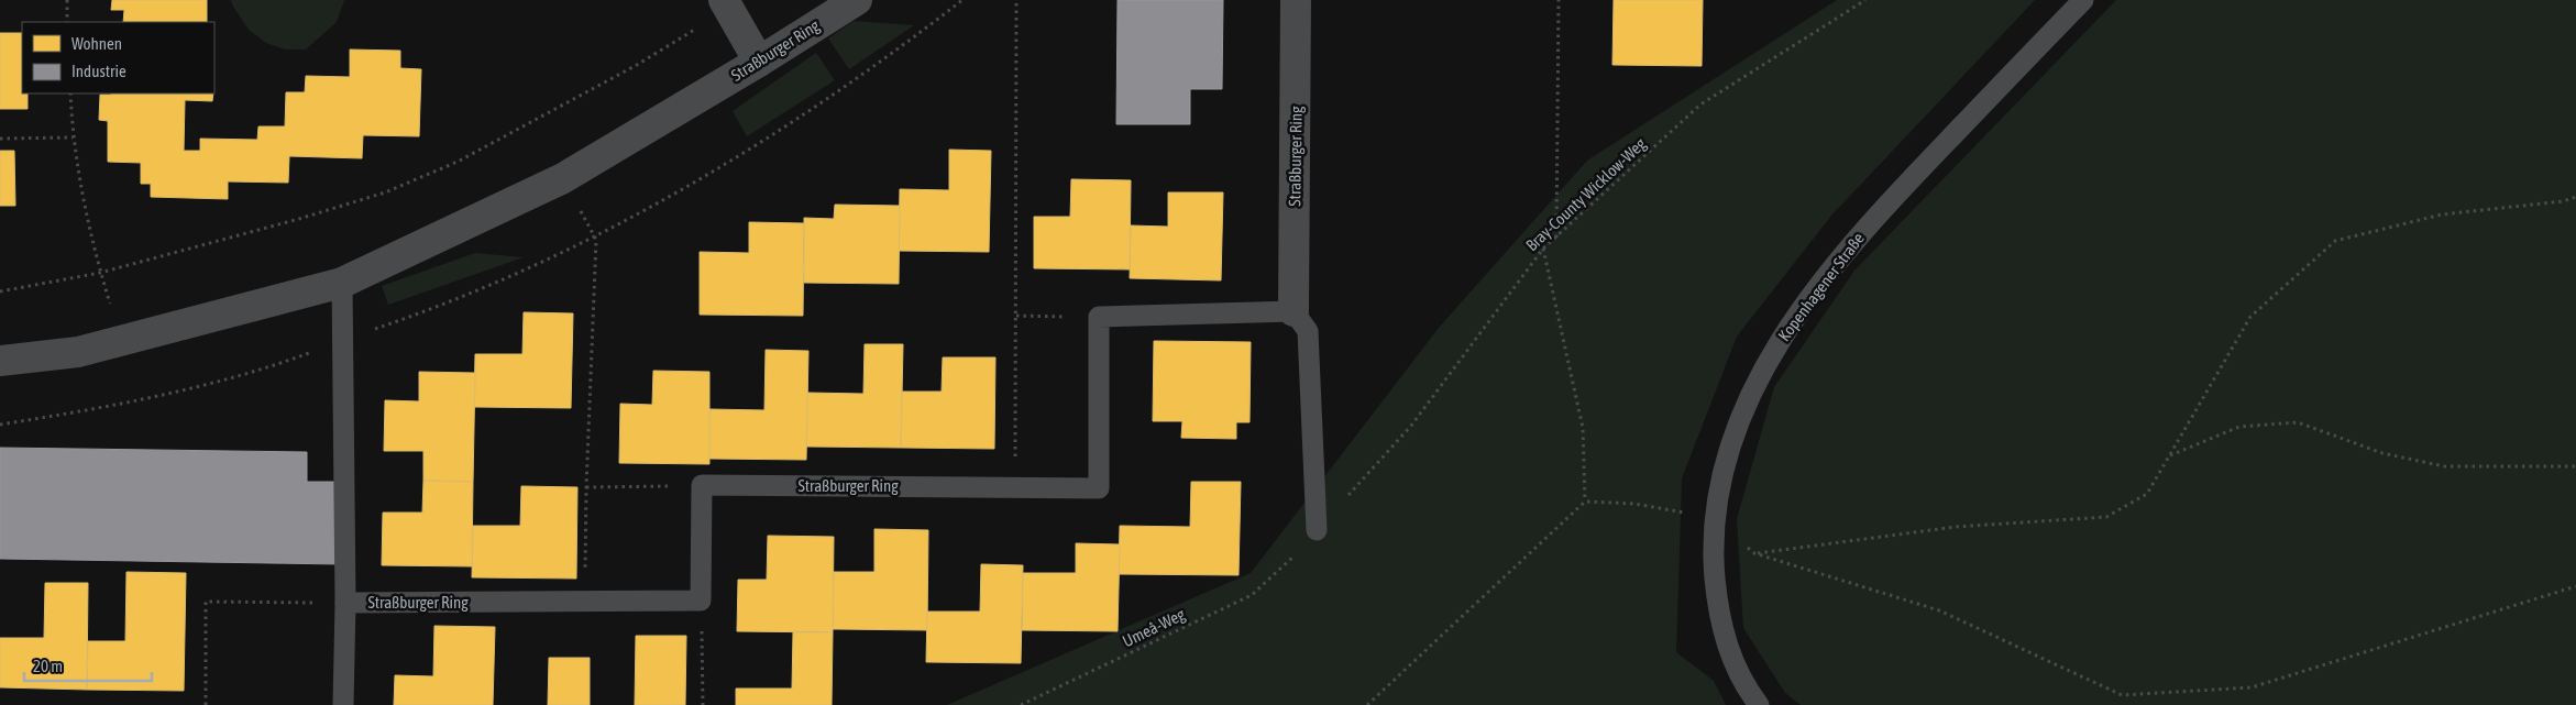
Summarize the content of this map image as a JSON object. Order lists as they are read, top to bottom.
{
  "streets": {
    "street": ["Straßburger Ring"],
    "lane": ["Kopenhagener Straße"],
    "path": ["Bray-County Wicklow-Weg", "Umeå-Weg"]
  },
  "crossings": [
    ["Bray-County Wicklow-Weg", "Umeå-Weg"]
  ],
  "legend": ["Wohnen", "Industrie"],
  "scale_bar": "20 m"
}
